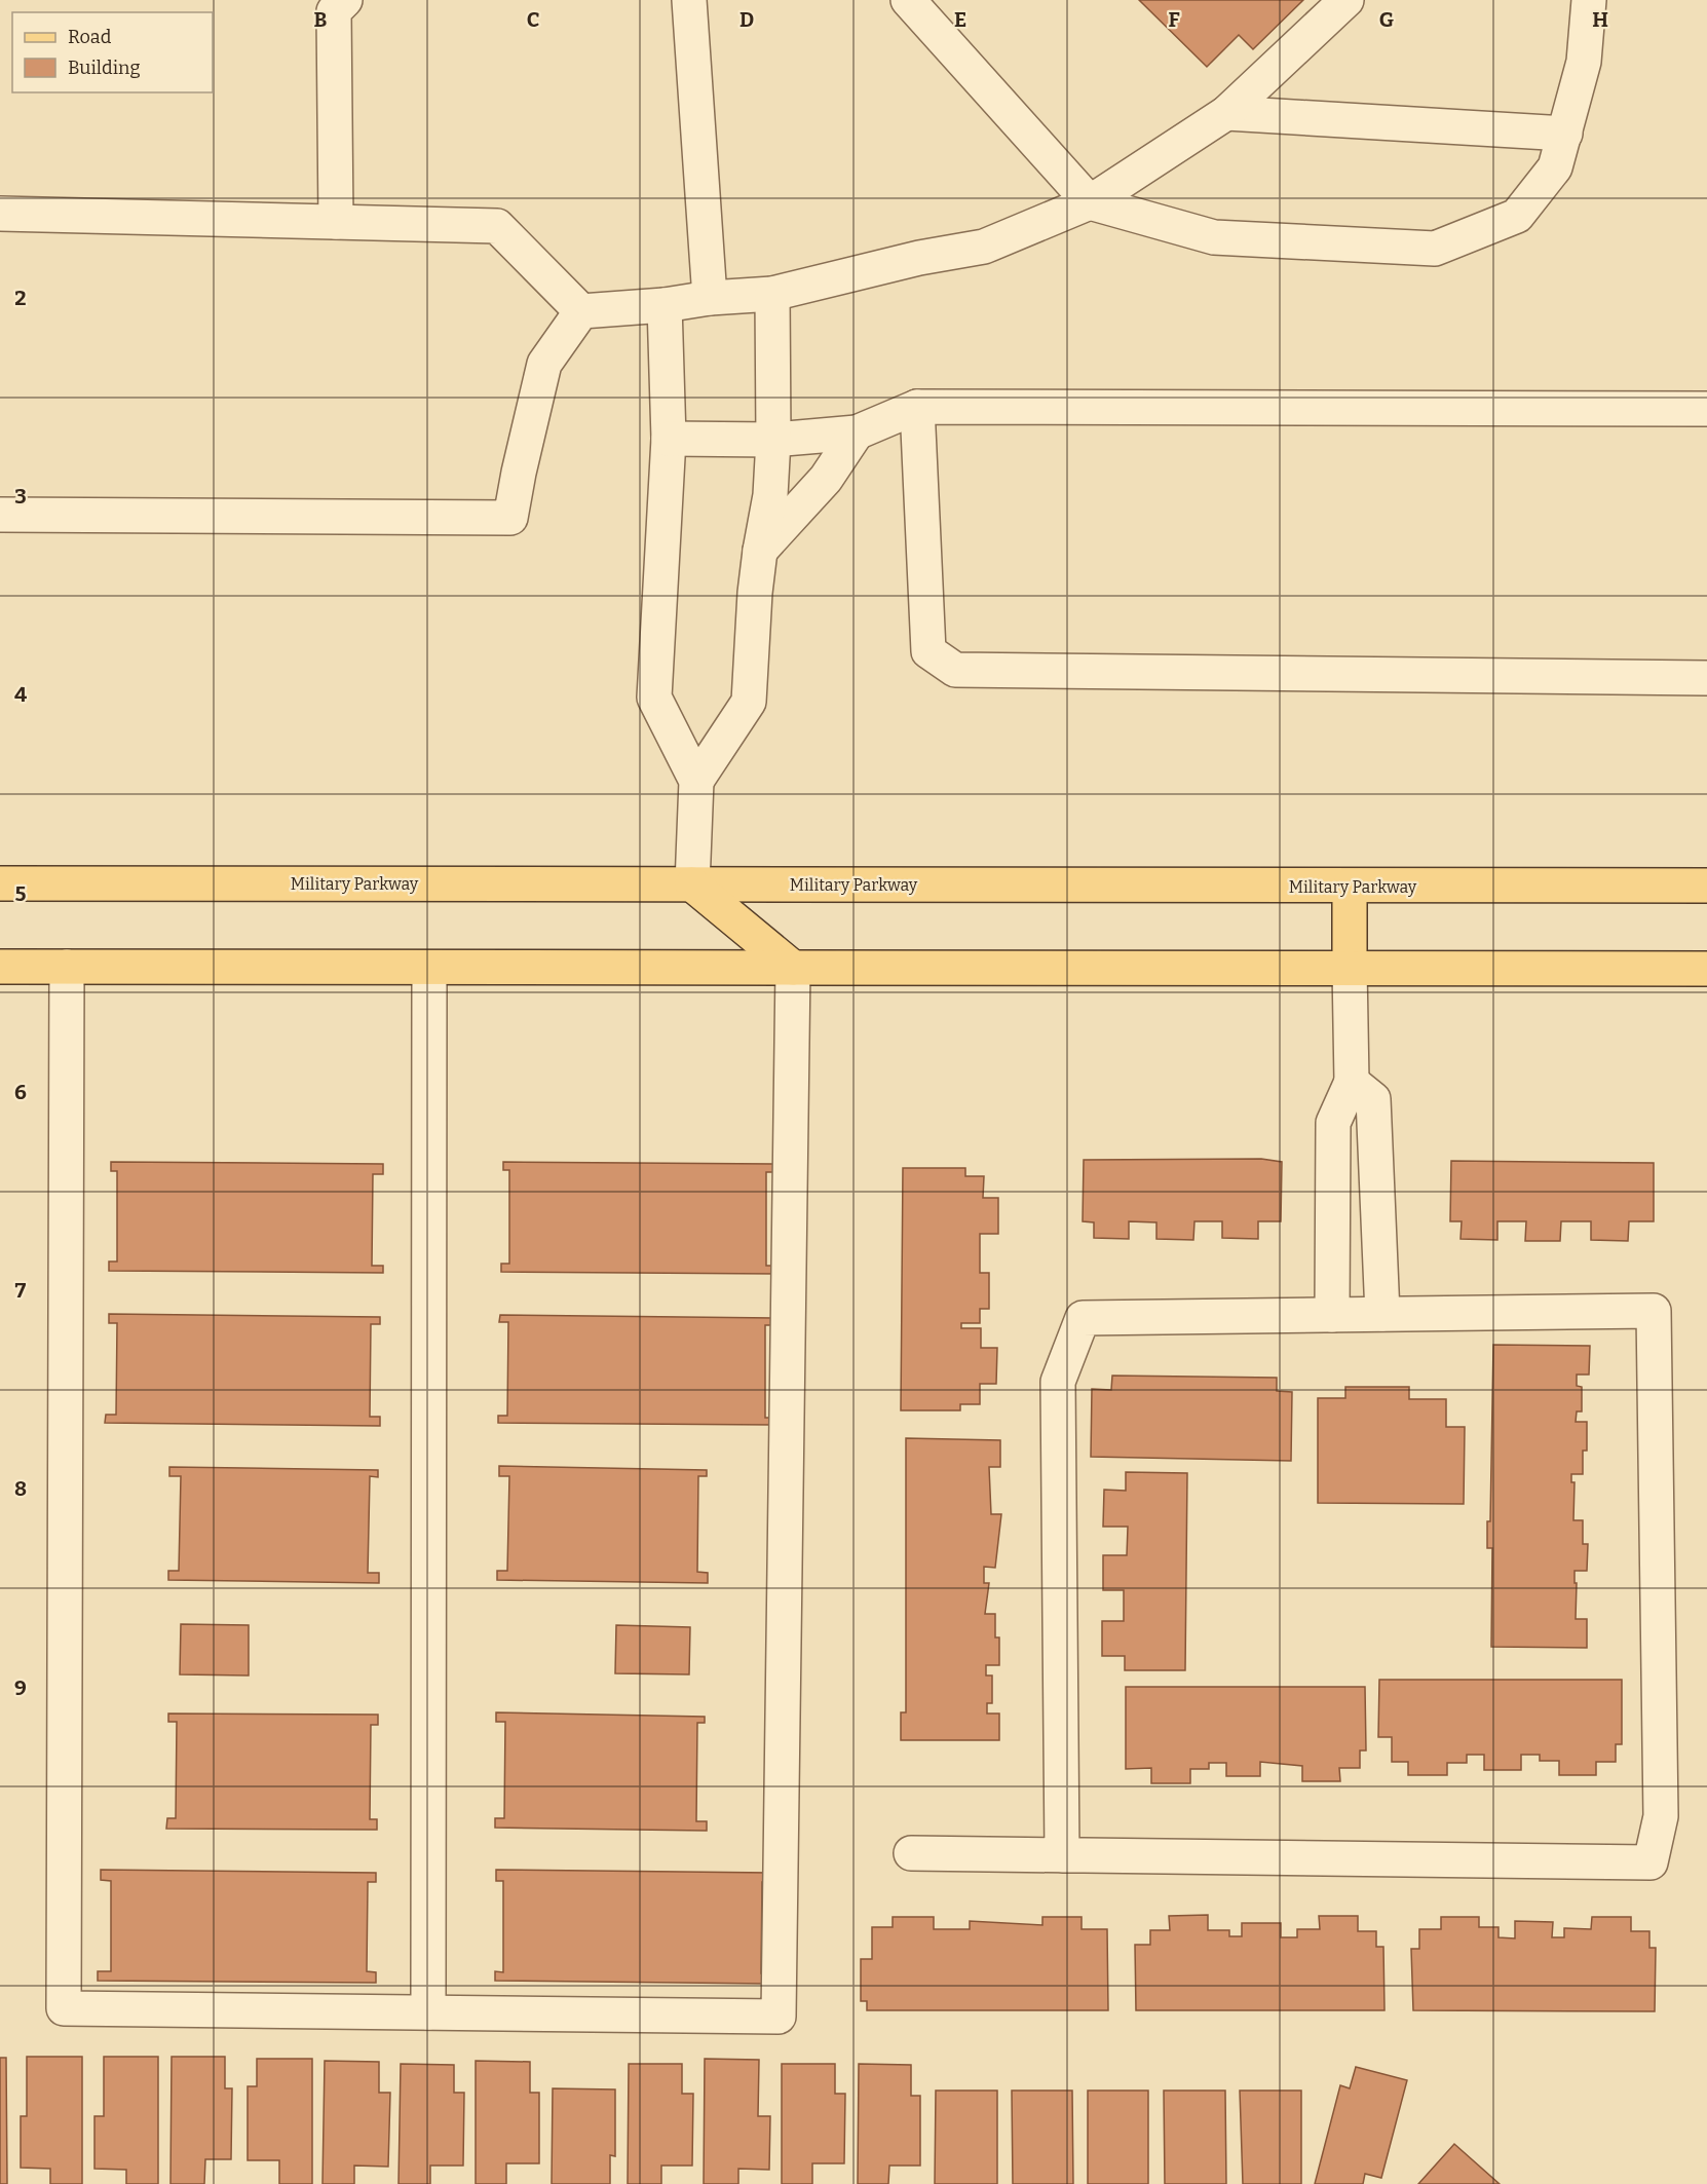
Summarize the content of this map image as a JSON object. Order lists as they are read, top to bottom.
{
  "streets": {
    "main road": ["Military Parkway"]
  },
  "legend": ["Road", "Building"],
  "grid": {
    "columns": [
      "B",
      "C",
      "D",
      "E",
      "F",
      "G",
      "H"
    ],
    "rows": [
      "2",
      "3",
      "4",
      "5",
      "6",
      "7",
      "8",
      "9"
    ]
  }
}
